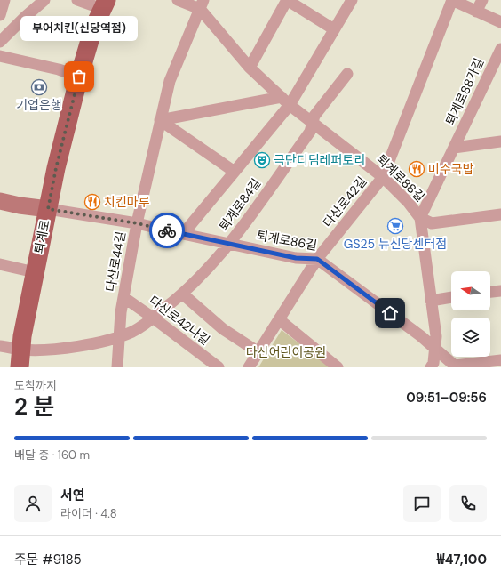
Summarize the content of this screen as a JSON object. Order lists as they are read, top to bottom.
{
  "streets": {
    "main road": ["퇴계로"],
    "street": [
      "퇴계로88가길",
      "퇴계로88길",
      "다산로42길",
      "퇴계로84길",
      "퇴계로86길",
      "다산로44길",
      "다산로42나길"
    ]
  },
  "crossings": [
    ["퇴계로88가길", "퇴계로88길"],
    ["퇴계로88길", "다산로42길"],
    ["퇴계로88길", "퇴계로84길"],
    ["퇴계로88길", "퇴계로86길"],
    ["퇴계로88길", "다산로44길"],
    ["다산로42길", "퇴계로86길"],
    ["퇴계로84길", "퇴계로"],
    ["퇴계로84길", "퇴계로86길"],
    ["퇴계로84길", "다산로44길"],
    ["퇴계로84길", "다산로42나길"],
    ["퇴계로", "퇴계로86길"],
    ["퇴계로86길", "다산로44길"],
    ["다산로44길", "다산로42나길"]
  ],
  "parks": ["다산어린이공원"],
  "places": {
    "other": ["부어치킨(신당역점)"],
    "bank": ["기업은행"],
    "theatre": ["극단디딤레퍼토리"],
    "restaurant": ["미수국밥", "치킨마루"],
    "supermarket": ["GS25 뉴신당센터점"]
  },
  "north": "left",
  "page": {
    "bubble": "부어치킨(신당역점)",
    "heading": ["2 분", "도착까지", "09:51–09:56"],
    "panel": [
      "서연",
      "라이더 · 4.8",
      "주문 #9185",
      "₩47,100"
    ],
    "bar": "배달 중 · 160 m"
  }
}
